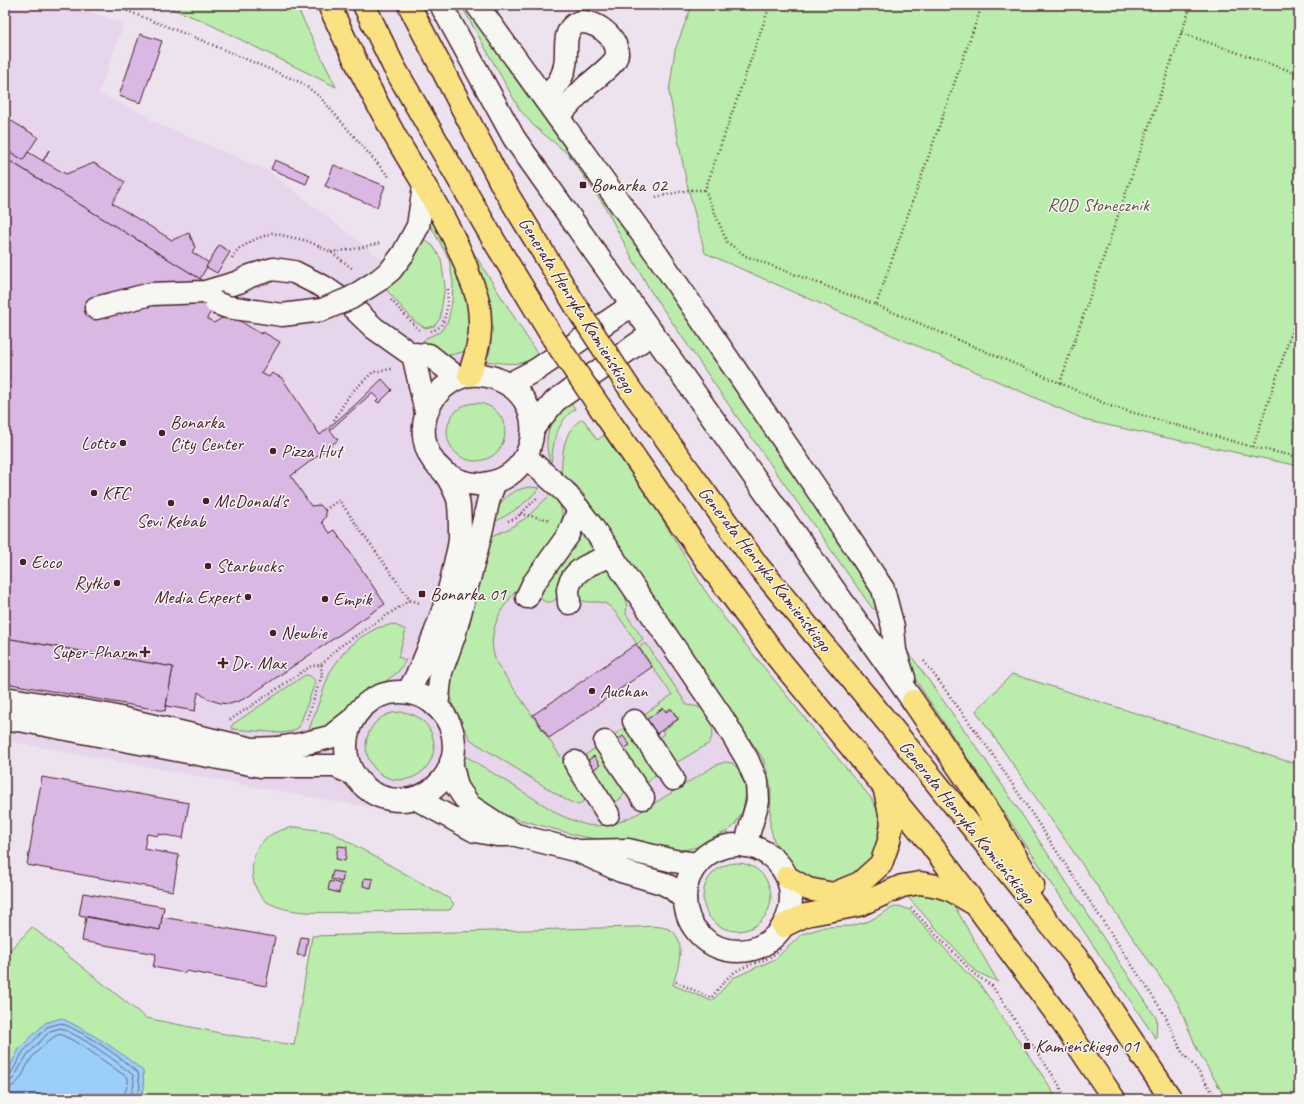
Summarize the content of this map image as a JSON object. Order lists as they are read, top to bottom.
{
  "streets": {
    "main road": ["Generała Henryka Kamieńskiego"]
  },
  "parks": ["ROD Słonecznik"],
  "places": {
    "transit": ["Bonarka 02", "Bonarka 01", "Kamieńskiego 01"],
    "other": [
      "Bonarka City Center",
      "Lotto",
      "Pizza Hut",
      "KFC",
      "McDonald's",
      "Sevi Kebab",
      "Ecco",
      "Starbucks",
      "Ryłko",
      "Media Expert",
      "Empik",
      "Newbie",
      "Auchan"
    ],
    "health": ["Super-Pharm", "Dr. Max"]
  }
}
